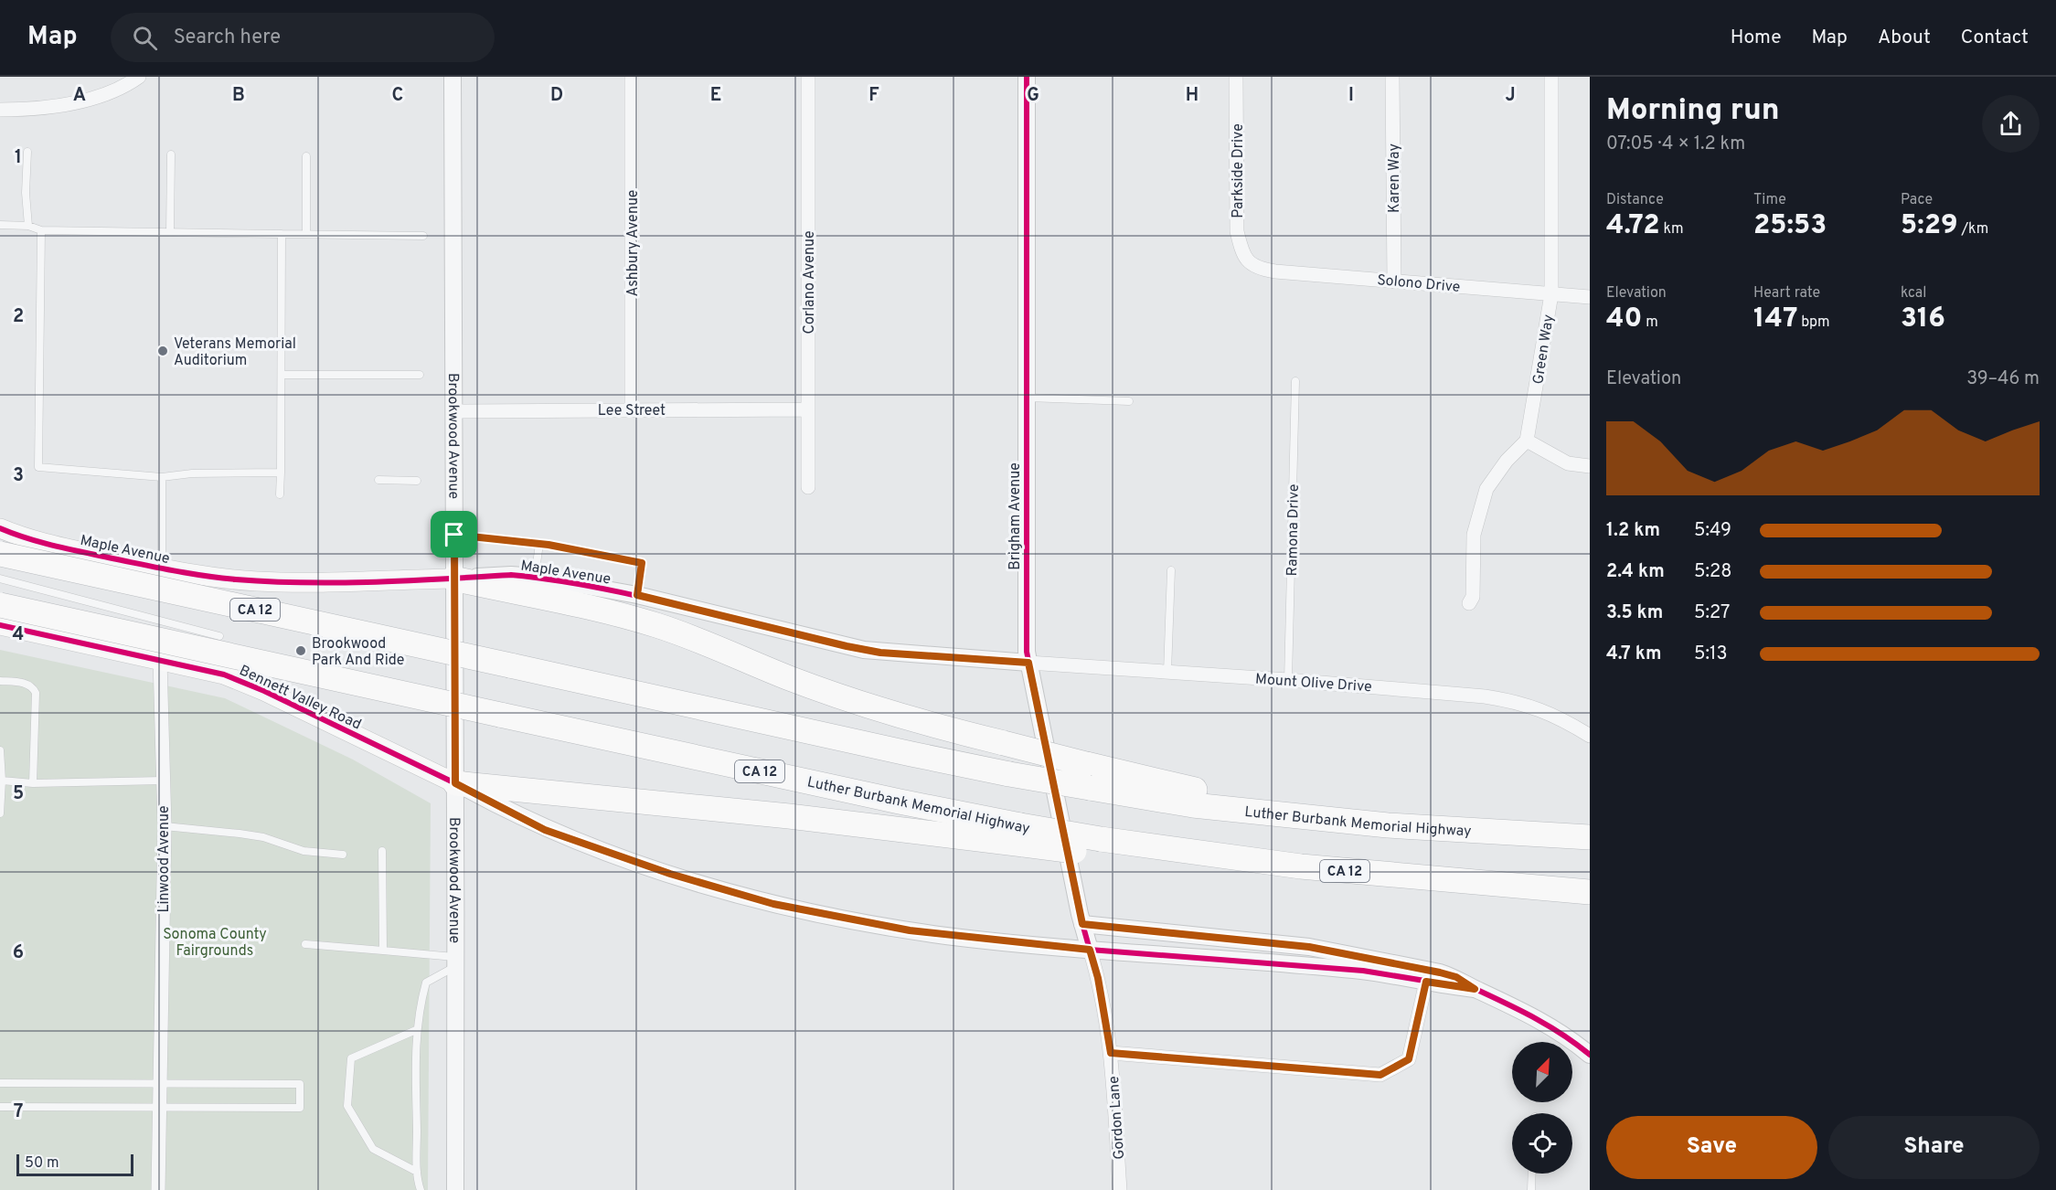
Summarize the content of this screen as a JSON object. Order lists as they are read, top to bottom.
{
  "streets": {
    "highway": ["CA 12", "Luther Burbank Memorial Highway"],
    "main road": ["Maple Avenue", "Bennett Valley Road"],
    "street": [
      "Parkside Drive",
      "Karen Way",
      "Ashbury Avenue",
      "Corlano Avenue",
      "Solono Drive",
      "Green Way",
      "Lee Street",
      "Brookwood Avenue",
      "Brigham Avenue",
      "Mount Olive Drive",
      "Linwood Avenue",
      "Gordon Lane"
    ],
    "lane": ["Ramona Drive"]
  },
  "crossings": [
    ["Parkside Drive", "Solono Drive"],
    ["Karen Way", "Solono Drive"],
    ["Ashbury Avenue", "Lee Street"],
    ["Corlano Avenue", "Lee Street"],
    ["Solono Drive", "Green Way"],
    ["Lee Street", "Brookwood Avenue"],
    ["Brookwood Avenue", "Maple Avenue"],
    ["Brookwood Avenue", "Bennett Valley Road"],
    ["Brigham Avenue", "Maple Avenue"],
    ["Brigham Avenue", "Mount Olive Drive"],
    ["Brigham Avenue", "Bennett Valley Road"],
    ["Brigham Avenue", "Gordon Lane"],
    ["Ramona Drive", "Mount Olive Drive"],
    ["Maple Avenue", "Mount Olive Drive"],
    ["Bennett Valley Road", "Linwood Avenue"],
    ["Bennett Valley Road", "Gordon Lane"]
  ],
  "parks": ["Sonoma County Fairgrounds"],
  "places": ["Veterans Memorial Auditorium", "Brookwood Park And Ride"],
  "scale_bar": "50 m",
  "north": "top right",
  "page": {
    "header": "Map",
    "search": "Search here",
    "nav": [
      "Home",
      "Map",
      "About",
      "Contact"
    ],
    "heading": ["Morning run", "07:05 · 4 × 1.2 km"],
    "stats": [
      ["Distance", "4.72 km"],
      ["Time", "25:53"],
      ["Pace", "5:29 /km"],
      ["Elevation", "40 m"],
      ["Heart rate", "147 bpm"],
      ["kcal", "316"]
    ],
    "chart": ["Elevation", "39–46 m"],
    "list": [
      {
        "name": "1.2 km",
        "note": "5:49"
      },
      {
        "name": "2.4 km",
        "note": "5:28"
      },
      {
        "name": "3.5 km",
        "note": "5:27"
      },
      {
        "name": "4.7 km",
        "note": "5:13"
      }
    ],
    "buttons": ["Save", "Share"],
    "scale": "50 m"
  },
  "grid": {
    "columns": [
      "A",
      "B",
      "C",
      "D",
      "E",
      "F",
      "G",
      "H",
      "I",
      "J"
    ],
    "rows": [
      "1",
      "2",
      "3",
      "4",
      "5",
      "6",
      "7"
    ]
  }
}
